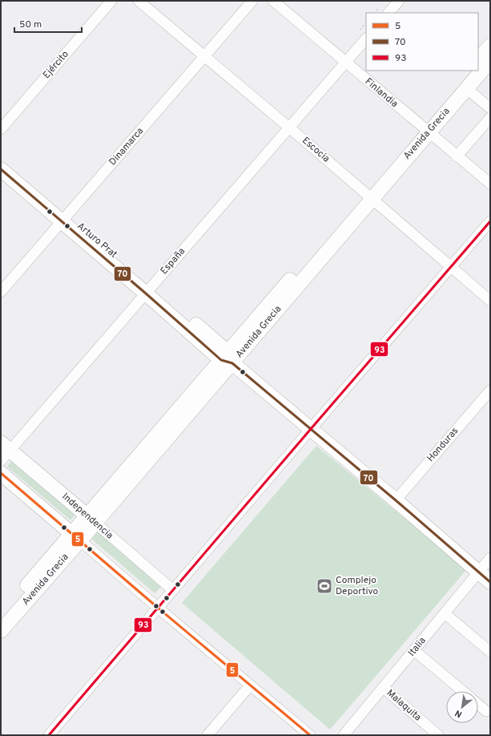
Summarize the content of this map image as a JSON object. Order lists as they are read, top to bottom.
{
  "streets": {
    "main road": ["Avenida Grecia", "Arturo Prat", "Independencia"],
    "street": [
      "Ejército",
      "Finlandia",
      "Dinamarca",
      "Escocia",
      "España",
      "Honduras",
      "Italia",
      "Malaquita"
    ]
  },
  "crossings": [
    ["Finlandia", "Avenida Grecia"],
    ["Finlandia", "España"],
    ["Avenida Grecia", "Escocia"],
    ["Avenida Grecia", "Arturo Prat"],
    ["Avenida Grecia", "Independencia"],
    ["Dinamarca", "Escocia"],
    ["Dinamarca", "Arturo Prat"],
    ["Escocia", "España"],
    ["Arturo Prat", "España"],
    ["Arturo Prat", "Honduras"],
    ["Arturo Prat", "Italia"],
    ["España", "Independencia"],
    ["Italia", "Malaquita"]
  ],
  "places": {
    "sports": ["Complejo Deportivo"]
  },
  "lines": ["transit line 70", "transit line 93", "transit line 5"],
  "legend": ["5", "70", "93"],
  "scale_bar": "50 m",
  "north": "bottom left"
}
